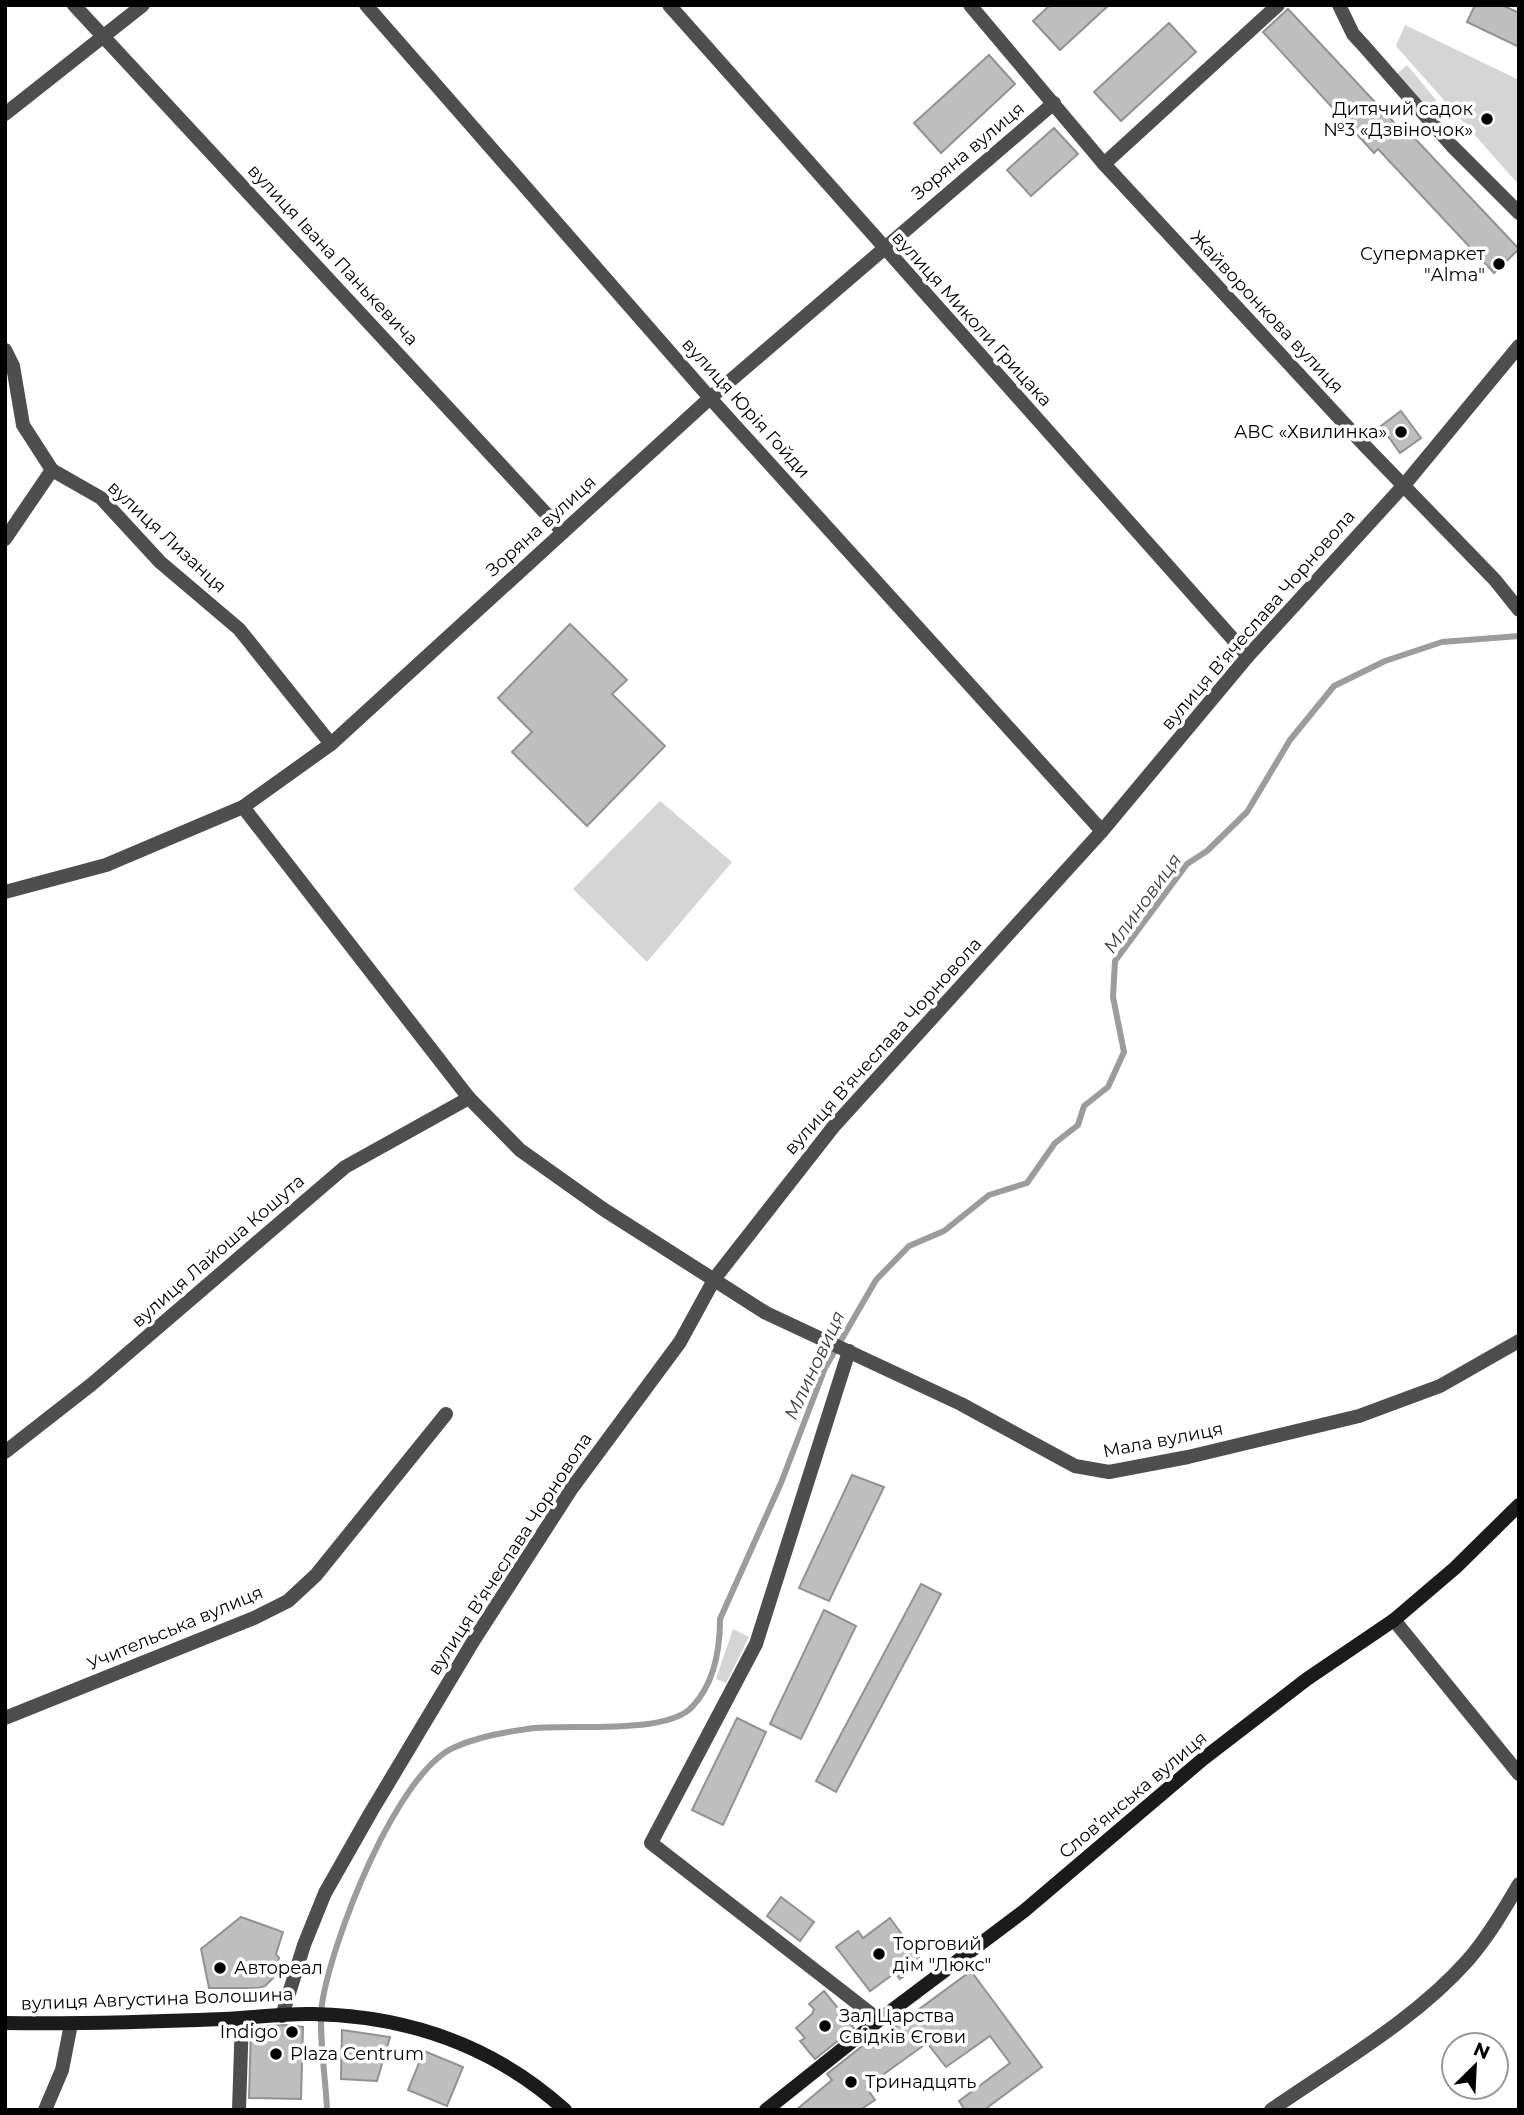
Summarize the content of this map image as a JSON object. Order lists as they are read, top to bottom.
{
  "streets": {
    "street": [
      "Зоряна вулиця",
      "вулиця Івана Панькевича",
      "Жайворонкова вулиця",
      "вулиця Миколи Грицака",
      "вулиця Юрія Гойди",
      "вулиця Лизанця",
      "вулиця Вʼячеслава Чорновола",
      "вулиця Лайоша Кошута",
      "Мала вулиця",
      "Учительська вулиця",
      "Словʼянська вулиця",
      "вулиця Августина Волошина"
    ]
  },
  "crossings": [
    ["Зоряна вулиця", "вулиця Івана Панькевича"],
    ["Зоряна вулиця", "Жайворонкова вулиця"],
    ["Зоряна вулиця", "вулиця Миколи Грицака"],
    ["Зоряна вулиця", "вулиця Юрія Гойди"],
    ["Зоряна вулиця", "вулиця Лизанця"],
    ["Зоряна вулиця", "Мала вулиця"],
    ["Жайворонкова вулиця", "вулиця Вʼячеслава Чорновола"],
    ["вулиця Миколи Грицака", "вулиця Вʼячеслава Чорновола"],
    ["вулиця Юрія Гойди", "вулиця Вʼячеслава Чорновола"],
    ["вулиця Вʼячеслава Чорновола", "Мала вулиця"],
    ["вулиця Вʼячеслава Чорновола", "вулиця Августина Волошина"],
    ["вулиця Лайоша Кошута", "Мала вулиця"]
  ],
  "water": ["Млиновиця"],
  "places": [
    "Дитячий садок №3 «Дзвіночок»",
    "Супермаркет \"Alma\"",
    "АВС «Хвилинка»",
    "Торговий дім \"Люкс\"",
    "Автореал",
    "Зал Царства Свідків Єгови",
    "Indigo",
    "Plaza Centrum",
    "Тринадцять"
  ],
  "north": "top right"
}
